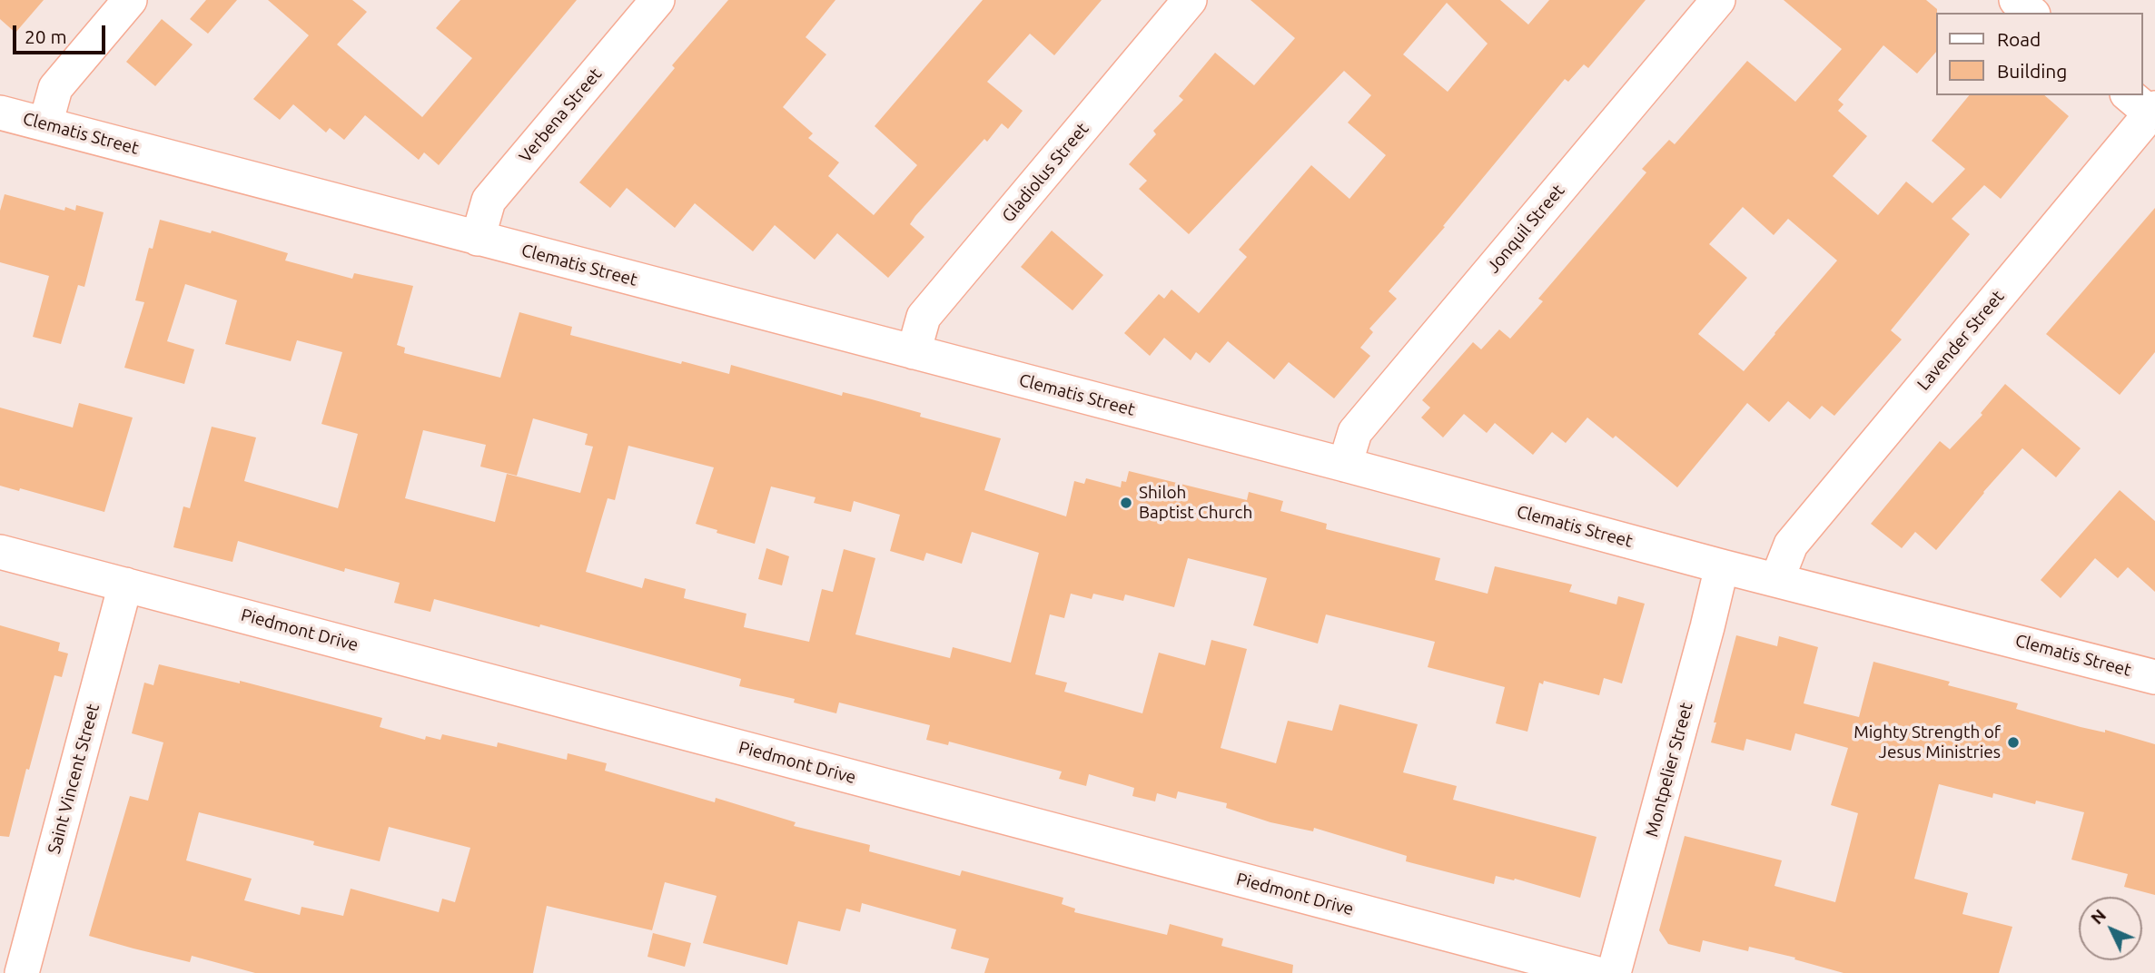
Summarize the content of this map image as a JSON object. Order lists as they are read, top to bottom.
{
  "streets": {
    "street": [
      "Verbena Street",
      "Clematis Street",
      "Gladiolus Street",
      "Jonquil Street",
      "Lavender Street",
      "Piedmont Drive",
      "Montpelier Street",
      "Saint Vincent Street"
    ]
  },
  "crossings": [
    ["Verbena Street", "Clematis Street"],
    ["Clematis Street", "Gladiolus Street"],
    ["Clematis Street", "Jonquil Street"],
    ["Clematis Street", "Lavender Street"],
    ["Clematis Street", "Montpelier Street"],
    ["Piedmont Drive", "Saint Vincent Street"]
  ],
  "places": ["Shiloh Baptist Church", "Mighty Strength of Jesus Ministries"],
  "legend": ["Road", "Building"],
  "scale_bar": "20 m",
  "north": "top left"
}
